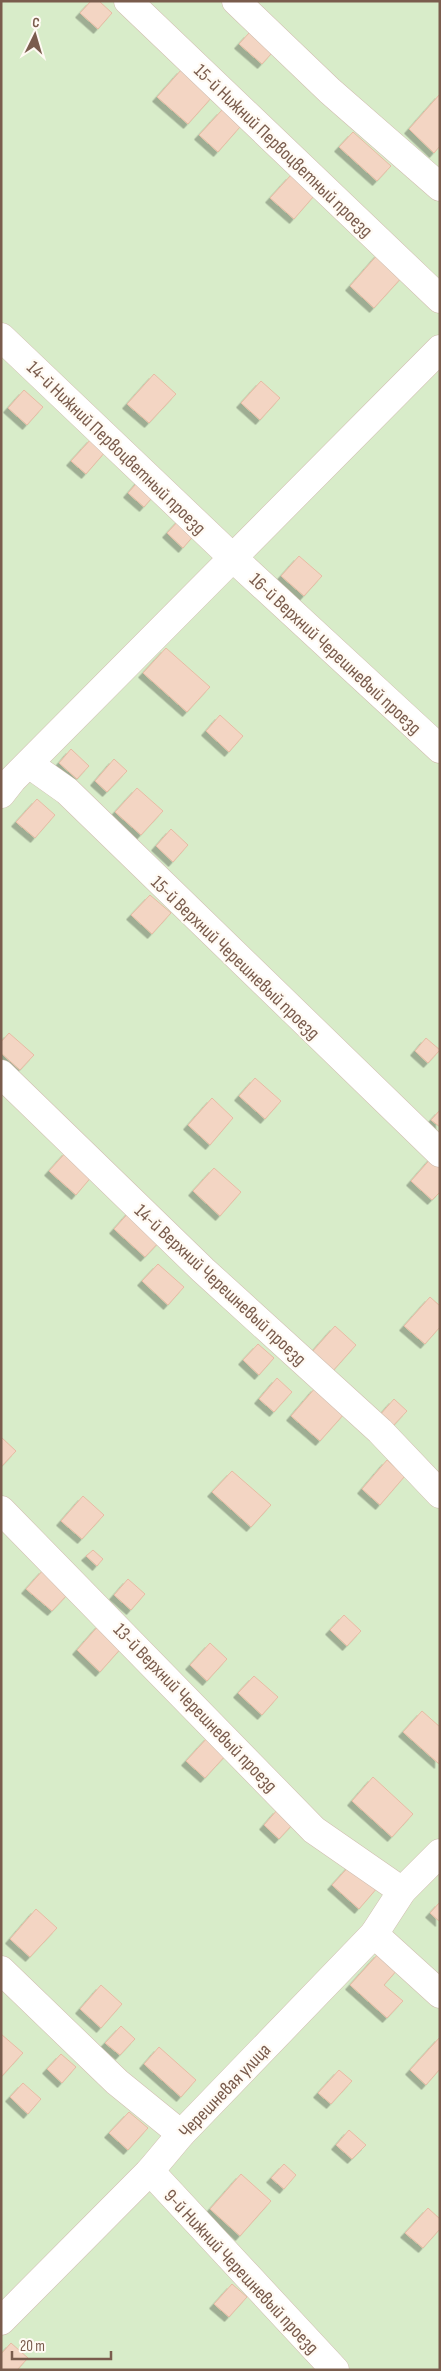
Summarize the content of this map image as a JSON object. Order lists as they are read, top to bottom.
{
  "streets": {
    "lane": [
      "15-й Нижний Первоцветный проезд",
      "14-й Нижний Первоцветный проезд",
      "16-й Верхний Черешневый проезд",
      "15-й Верхний Черешневый проезд",
      "14-й Верхний Черешневый проезд",
      "13-й Верхний Черешневый проезд",
      "Черешневая улица",
      "9-й Нижний Черешневый проезд"
    ]
  },
  "crossings": [
    ["14-й Нижний Первоцветный проезд", "16-й Верхний Черешневый проезд"],
    ["13-й Верхний Черешневый проезд", "Черешневая улица"],
    ["Черешневая улица", "9-й Нижний Черешневый проезд"]
  ],
  "scale_bar": "20 m",
  "north": "top"
}
